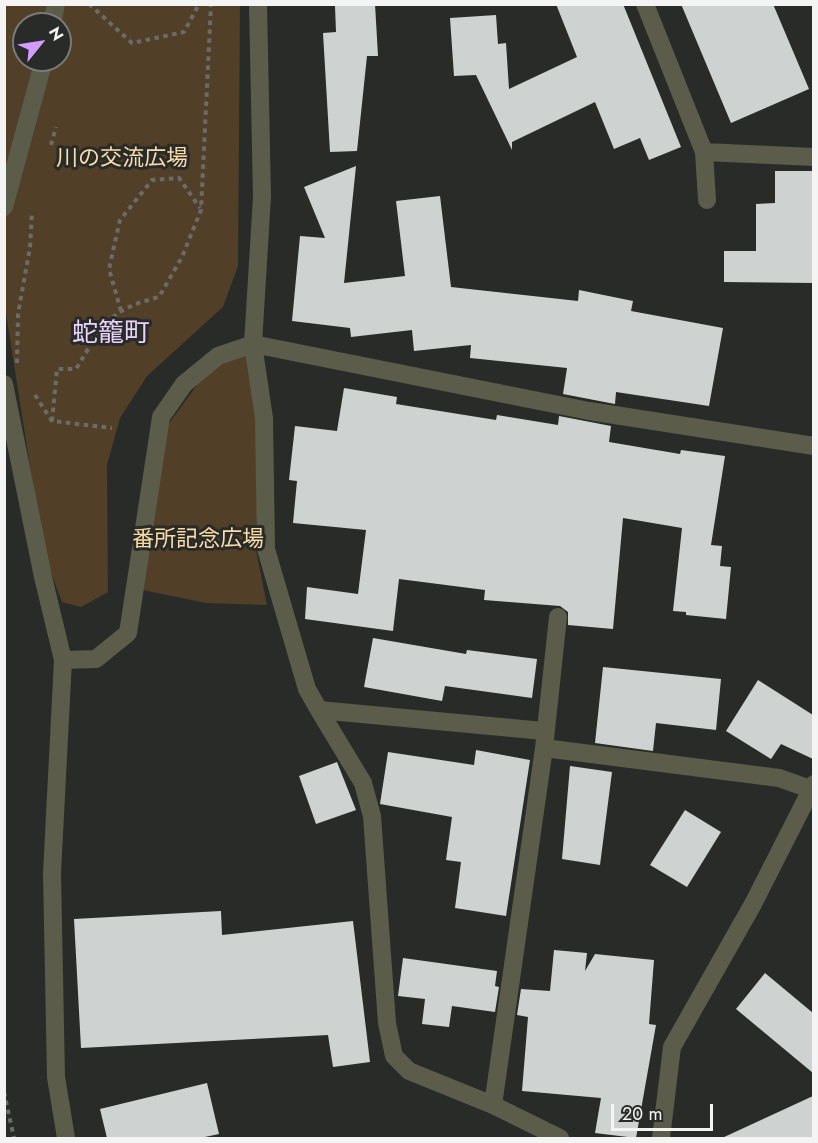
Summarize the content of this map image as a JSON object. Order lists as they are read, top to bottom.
{
  "districts": ["蛇籠町"],
  "parks": ["川の交流広場", "番所記念広場"],
  "scale_bar": "20 m",
  "north": "top right"
}
